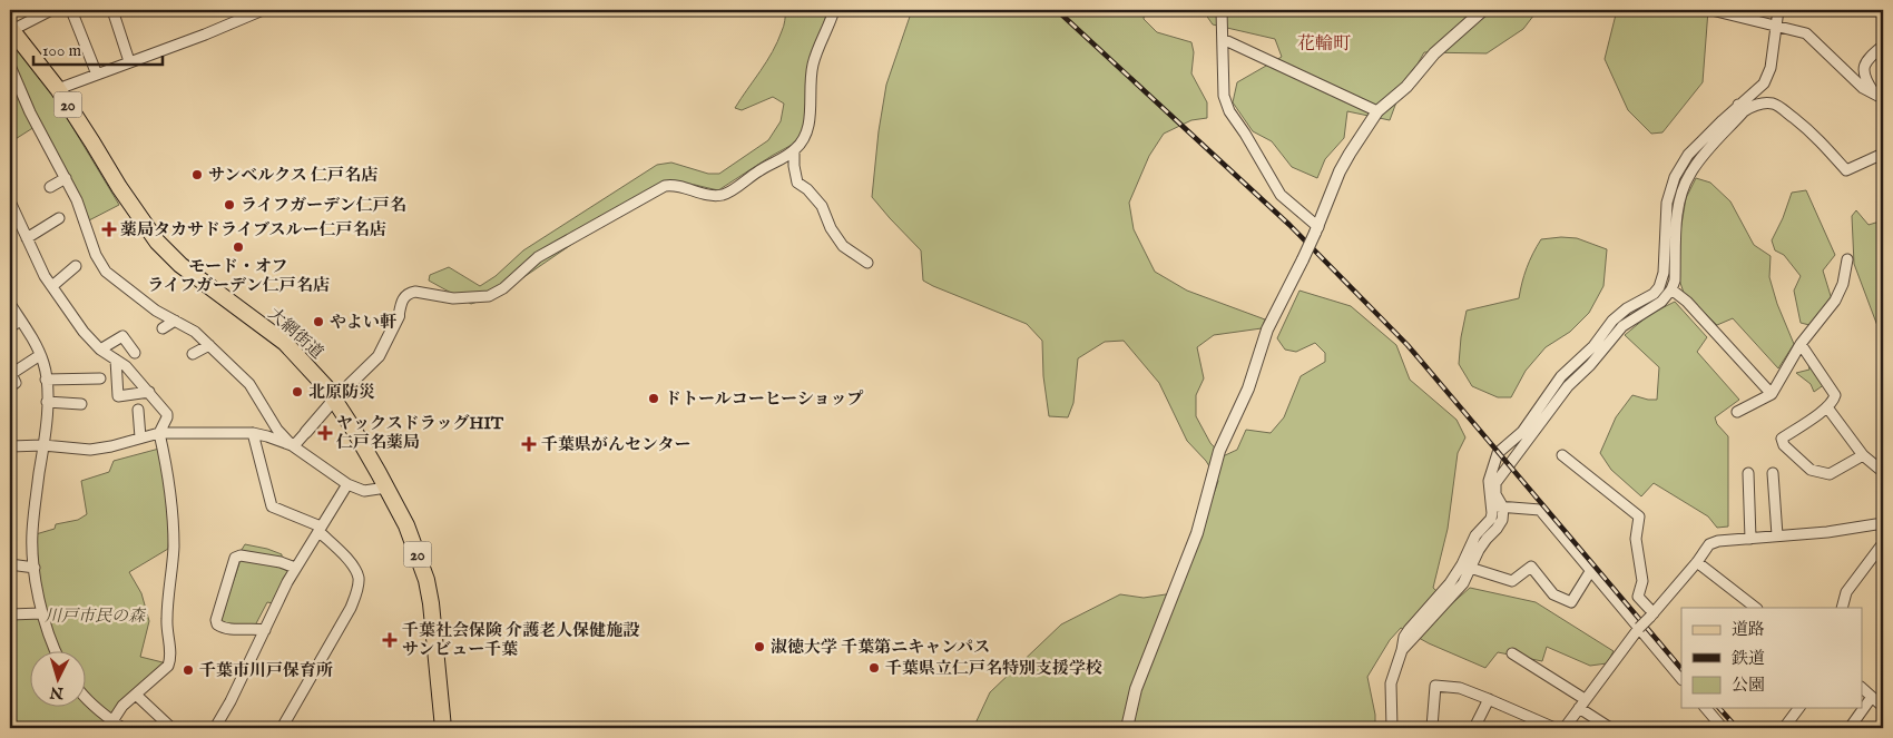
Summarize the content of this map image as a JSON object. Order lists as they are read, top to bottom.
{
  "streets": {
    "main road": ["20", "大網街道"]
  },
  "districts": ["花輪町"],
  "parks": ["川戸市民の森"],
  "places": {
    "other": [
      "サンベルクス 仁戸名店",
      "ライフガーデン仁戸名",
      "モード・オフ ライフガーデン仁戸名店",
      "やよい軒",
      "北原防災",
      "ドトールコーヒーショップ",
      "淑徳大学 千葉第ニキャンパス",
      "千葉県立仁戸名特別支援学校",
      "千葉市川戸保育所"
    ],
    "health": [
      "薬局タカサドライブスルー仁戸名店",
      "ヤックスドラッグHIT 仁戸名薬局",
      "千葉県がんセンター",
      "千葉社会保険 介護老人保健施設 サンビュー千葉"
    ]
  },
  "legend": ["道路", "鉄道", "公園"],
  "scale_bar": "100 m",
  "north": "bottom"
}
